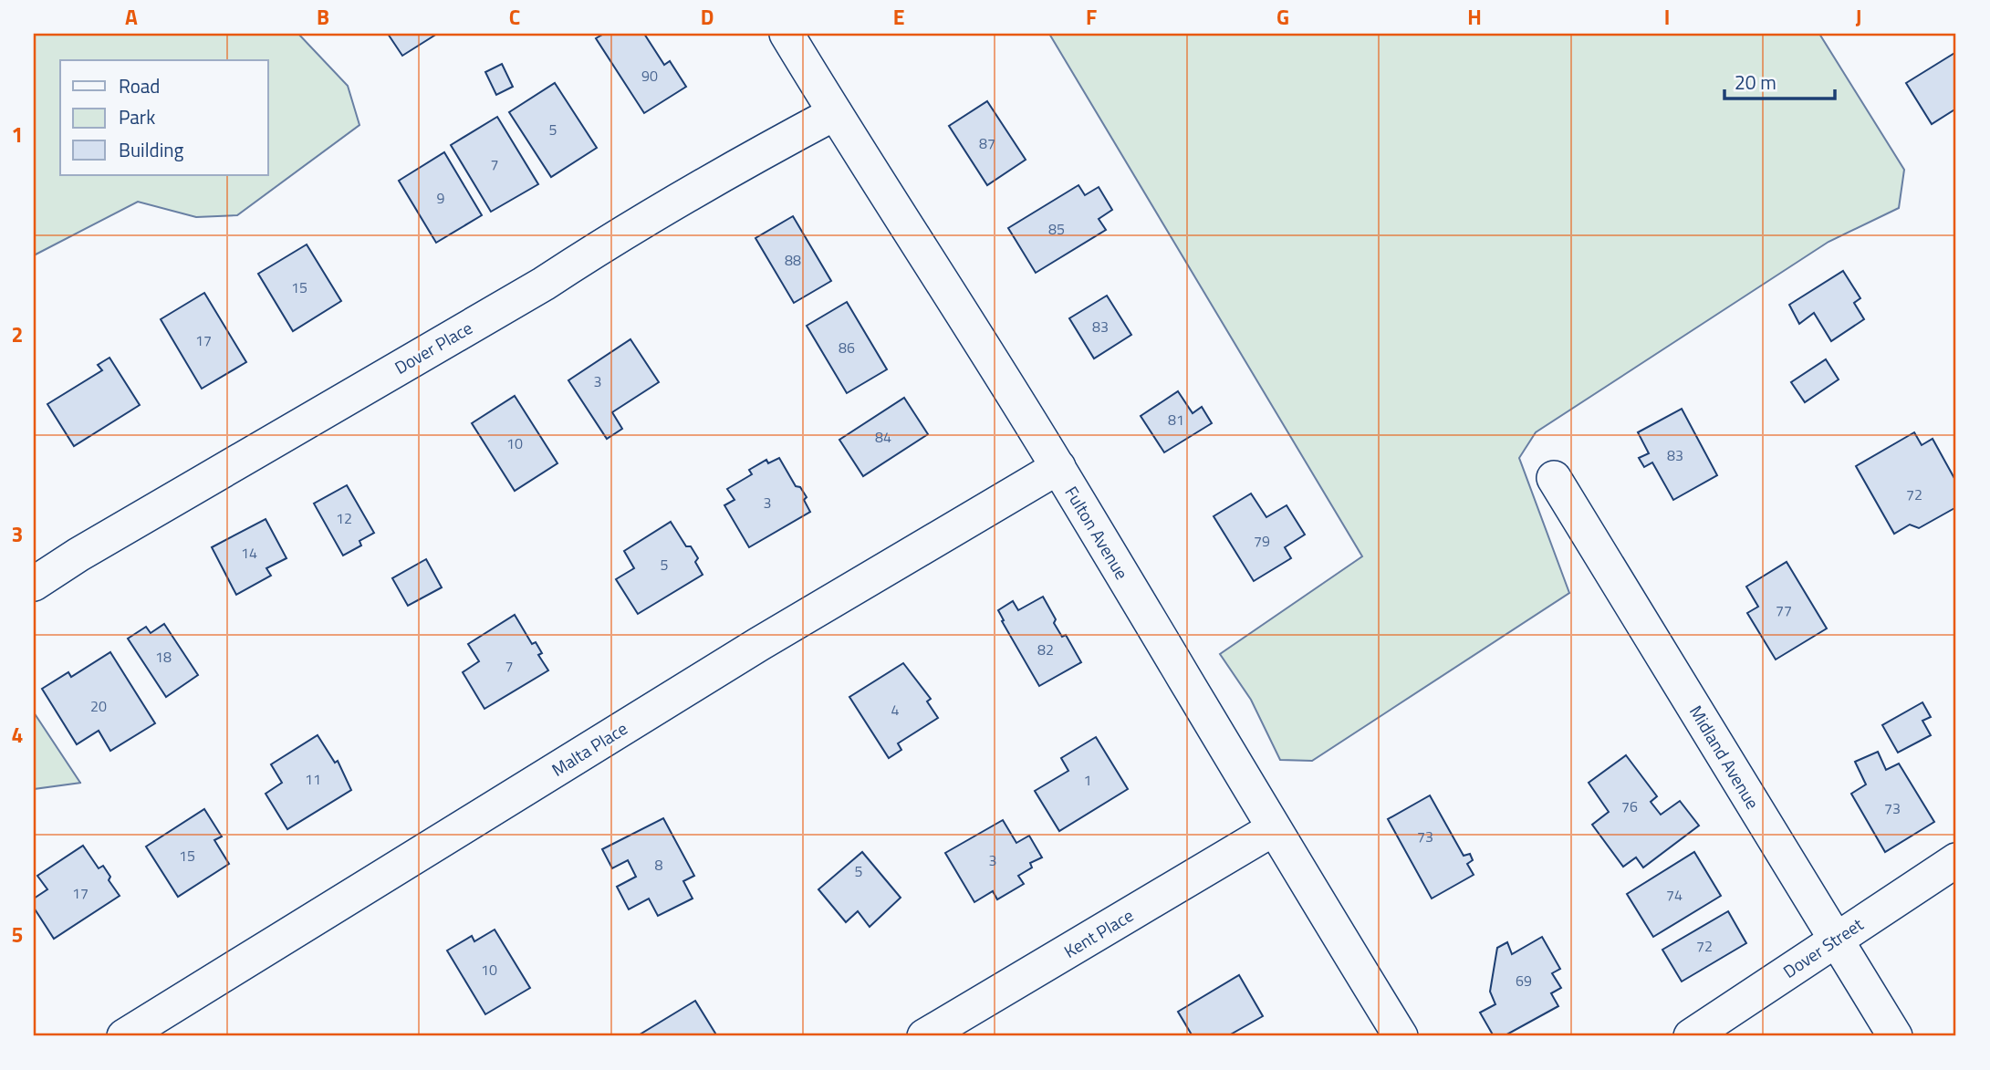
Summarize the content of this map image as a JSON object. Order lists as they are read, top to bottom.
{
  "streets": {
    "street": [
      "Dover Place",
      "Fulton Avenue",
      "Malta Place",
      "Midland Avenue",
      "Kent Place",
      "Dover Street"
    ]
  },
  "crossings": [
    ["Dover Place", "Fulton Avenue"],
    ["Fulton Avenue", "Malta Place"],
    ["Fulton Avenue", "Kent Place"],
    ["Midland Avenue", "Dover Street"]
  ],
  "house_numbers": [
    "90",
    "5",
    "87",
    "7",
    "9",
    "85",
    "88",
    "15",
    "83",
    "17",
    "86",
    "3",
    "81",
    "84",
    "10",
    "83",
    "72",
    "3",
    "12",
    "79",
    "14",
    "5",
    "77",
    "82",
    "18",
    "7",
    "20",
    "4",
    "11",
    "1",
    "76",
    "73",
    "73",
    "15",
    "3",
    "8",
    "5",
    "17",
    "74",
    "72",
    "10",
    "69"
  ],
  "legend": ["Road", "Park", "Building"],
  "scale_bar": "20 m",
  "grid": {
    "columns": [
      "A",
      "B",
      "C",
      "D",
      "E",
      "F",
      "G",
      "H",
      "I",
      "J"
    ],
    "rows": [
      "1",
      "2",
      "3",
      "4",
      "5"
    ]
  }
}
